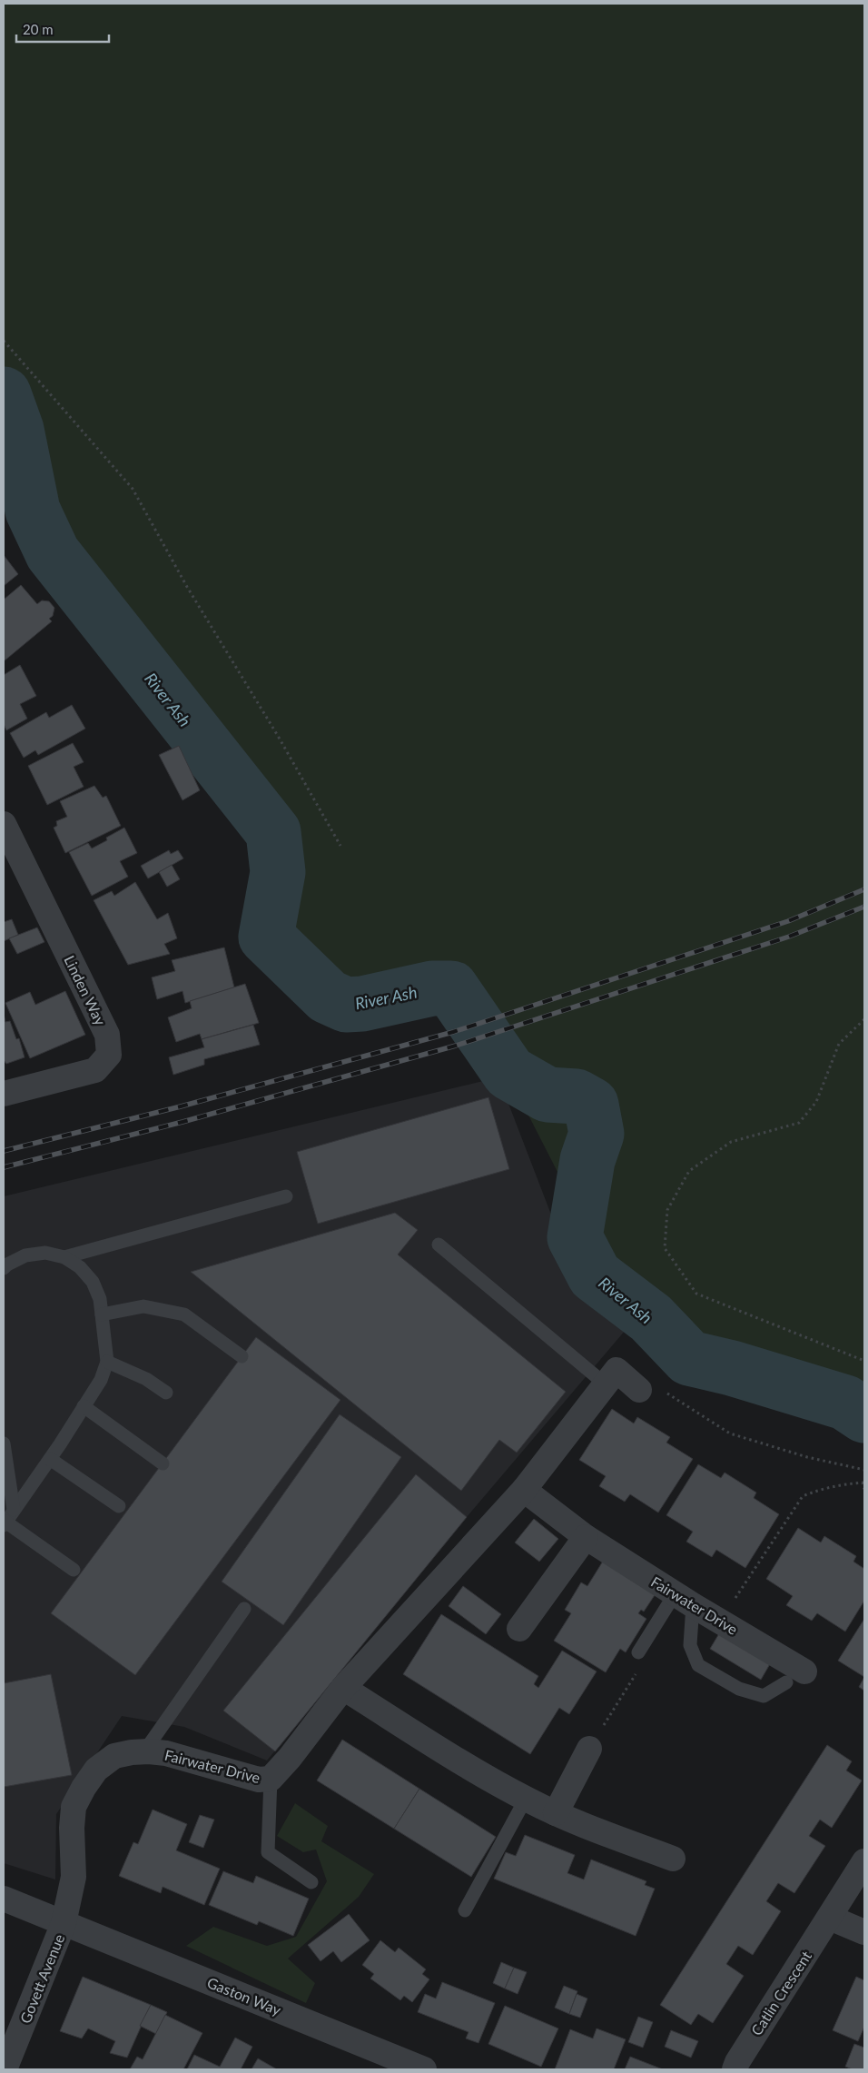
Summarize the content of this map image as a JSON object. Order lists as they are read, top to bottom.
{
  "streets": {
    "street": [
      "Linden Way",
      "Fairwater Drive",
      "Govett Avenue",
      "Catlin Crescent",
      "Gaston Way"
    ]
  },
  "crossings": [
    ["Fairwater Drive", "Govett Avenue"],
    ["Fairwater Drive", "Gaston Way"],
    ["Govett Avenue", "Gaston Way"]
  ],
  "water": ["River Ash"],
  "scale_bar": "20 m"
}
